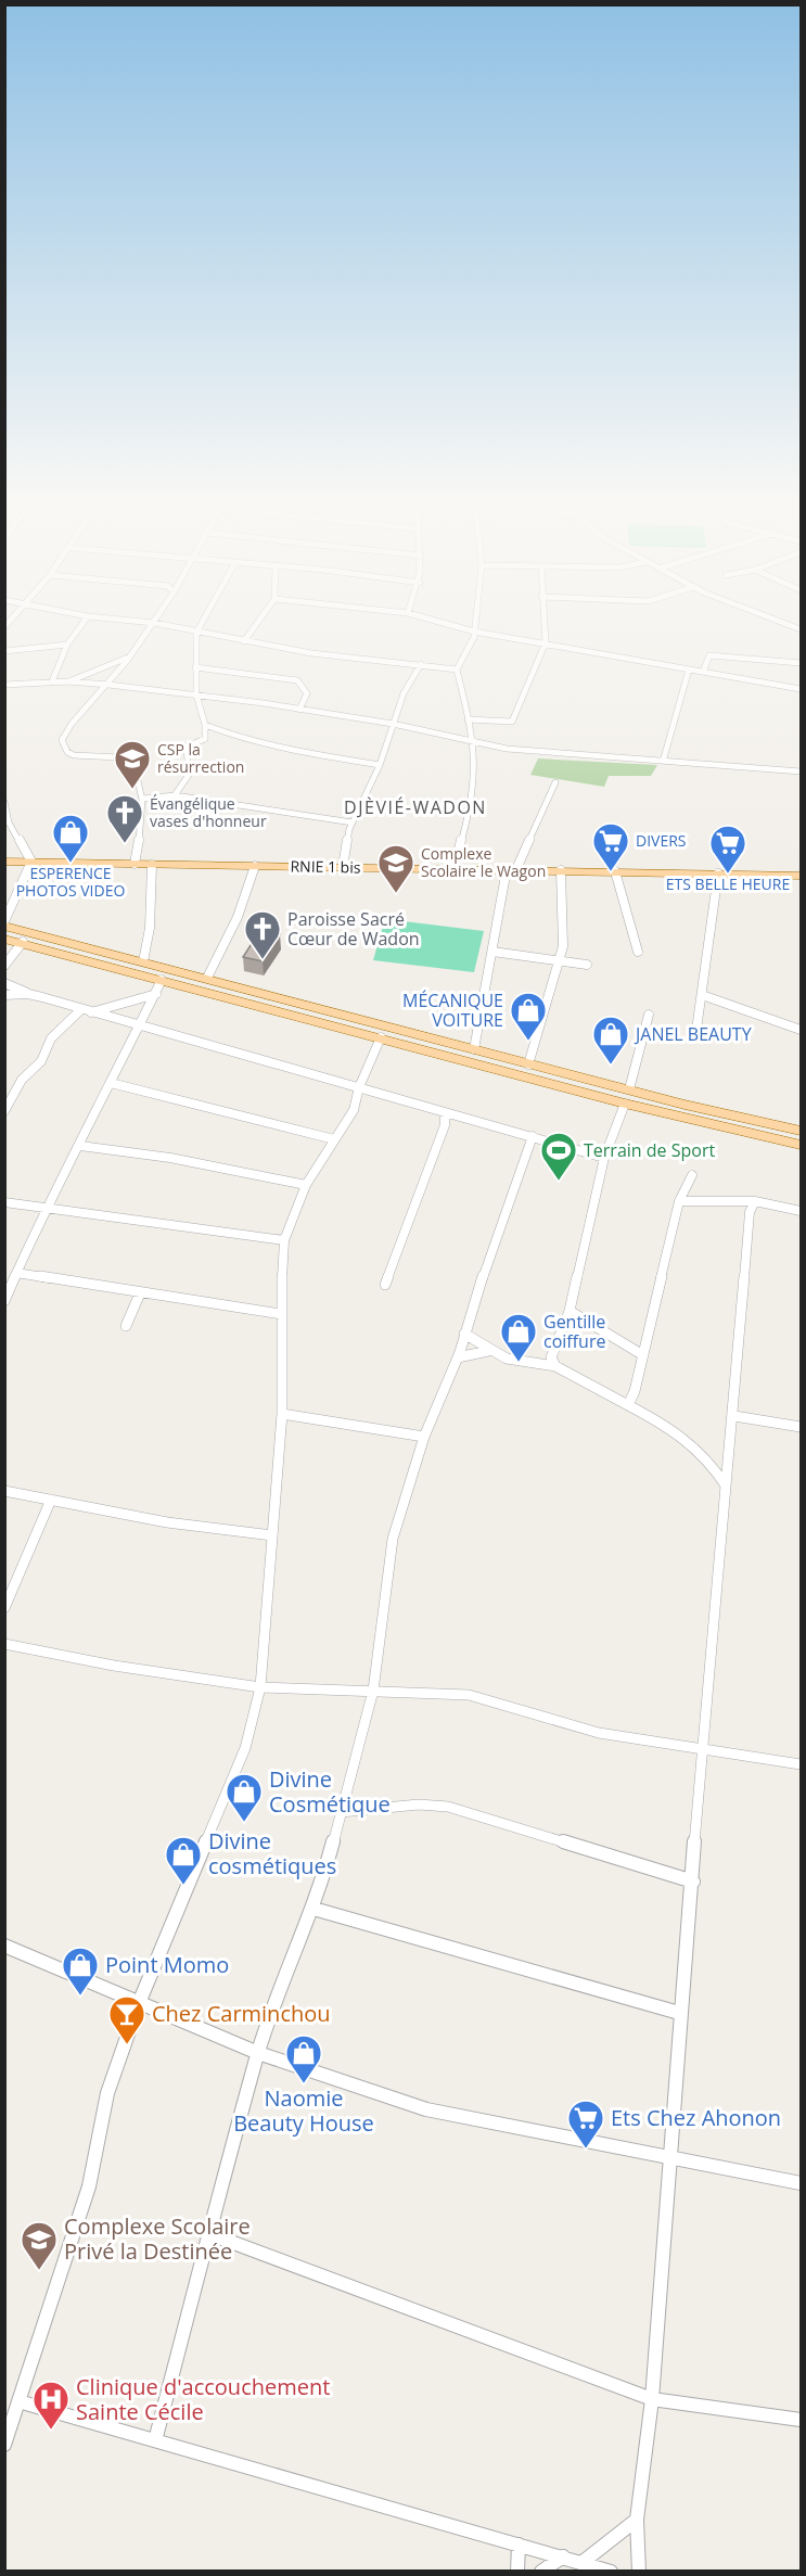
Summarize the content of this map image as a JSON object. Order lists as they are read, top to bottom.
{
  "streets": {
    "main road": ["RNIE 1 bis"]
  },
  "districts": ["DJÈVIÉ-WADON"],
  "places": {
    "school or university": ["CSP la résurrection", "Complexe Scolaire le Wagon", "Complexe Scolaire Privé la Destinée"],
    "church": ["Évangélique vases d'honneur", "Paroisse Sacré Cœur de Wadon"],
    "shop": [
      "ESPERENCE PHOTOS VIDEO",
      "MÉCANIQUE VOITURE",
      "JANEL BEAUTY",
      "Gentille coiffure",
      "Divine Cosmétique",
      "Divine cosmétiques",
      "Point Momo",
      "Naomie Beauty House"
    ],
    "supermarket": ["DIVERS", "ETS BELLE HEURE", "Ets Chez Ahonon"],
    "sports": ["Terrain de Sport"],
    "bar": ["Chez Carminchou"],
    "hospital": ["Clinique d'accouchement Sainte Cécile"]
  }
}
